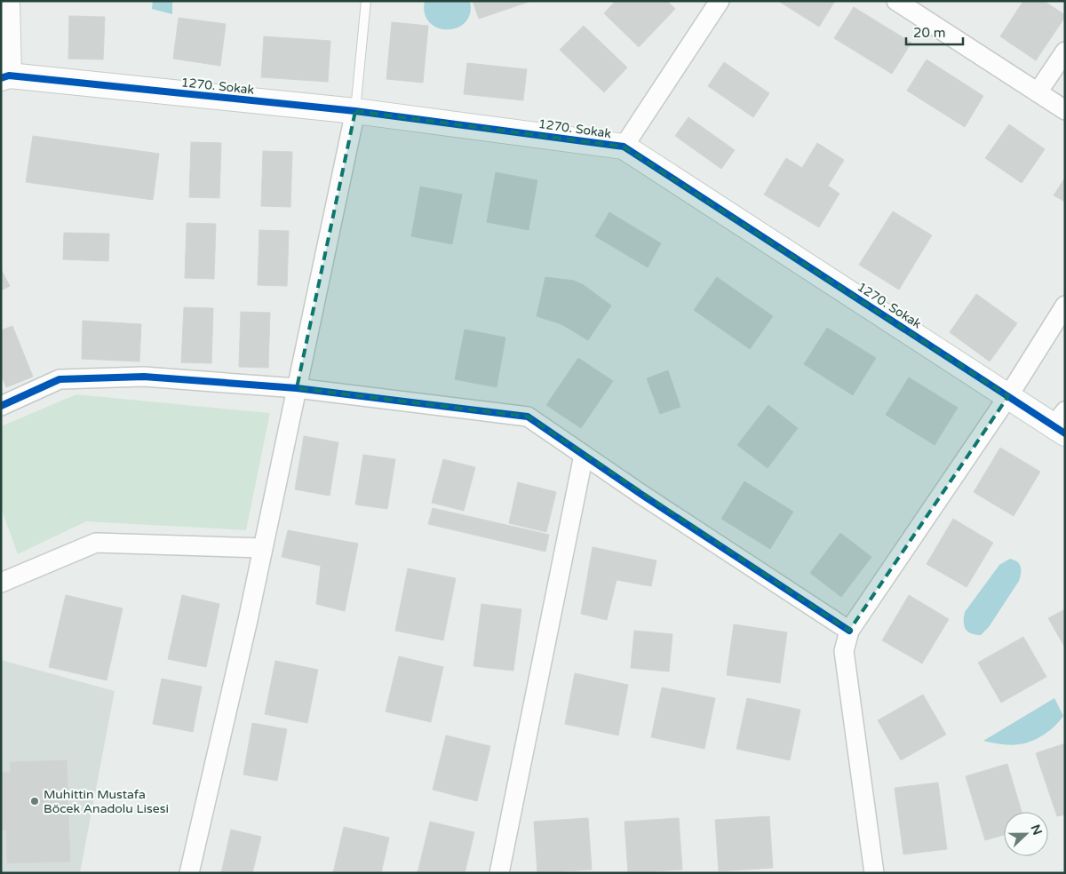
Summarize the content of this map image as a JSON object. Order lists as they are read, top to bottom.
{
  "streets": {
    "street": ["1270. Sokak"]
  },
  "places": ["Muhittin Mustafa Böcek Anadolu Lisesi"],
  "scale_bar": "20 m",
  "north": "right"
}
